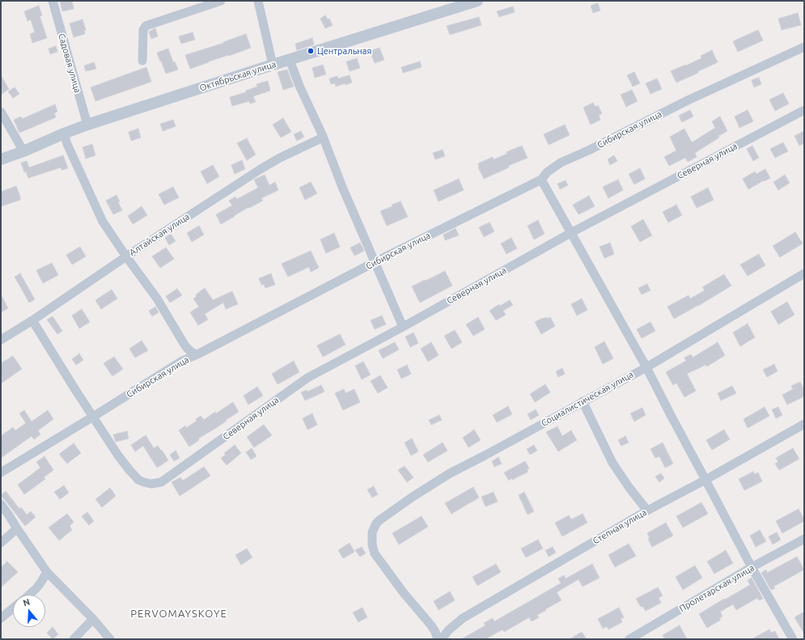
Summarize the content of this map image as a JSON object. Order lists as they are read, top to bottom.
{
  "streets": {
    "street": [
      "Садовая улица",
      "Октябрьская улица",
      "Сибирская улица",
      "Северная улица",
      "Алтайская улица",
      "Социалистическая улица",
      "Степная улица",
      "Пролетарская улица"
    ]
  },
  "crossings": [
    ["Садовая улица", "Октябрьская улица"],
    ["Сибирская улица", "Северная улица"]
  ],
  "districts": ["PERVOMAYSKOYE"],
  "places": ["Центральная"],
  "north": "top"
}
